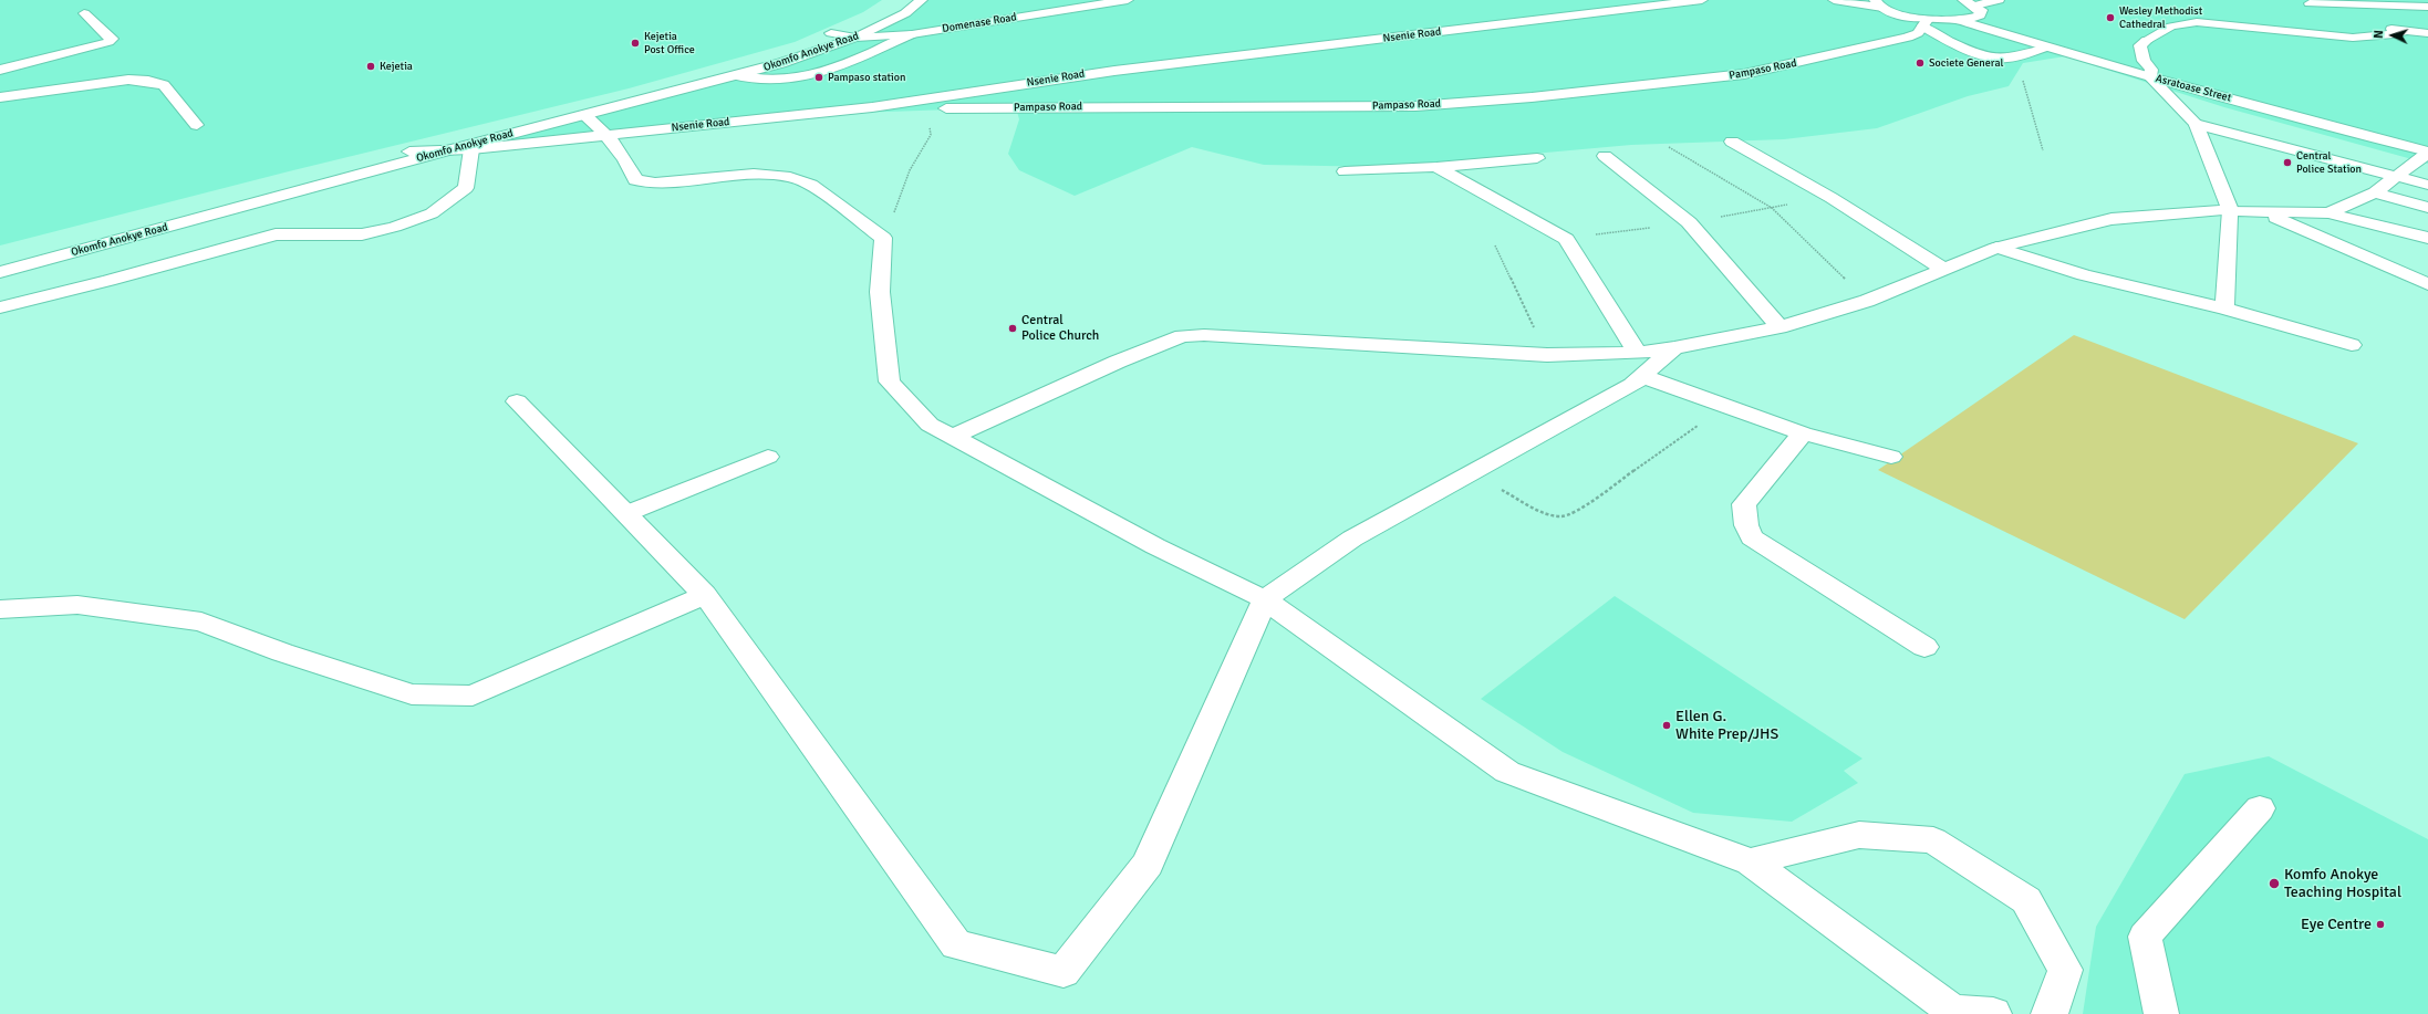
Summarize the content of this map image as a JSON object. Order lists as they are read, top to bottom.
{
  "streets": {
    "street": [
      "Domenase Road",
      "Nsenie Road",
      "Okomfo Anokye Road",
      "Pampaso Road",
      "Asratoase Street"
    ]
  },
  "crossings": [
    ["Domenase Road", "Okomfo Anokye Road"],
    ["Nsenie Road", "Okomfo Anokye Road"],
    ["Nsenie Road", "Pampaso Road"]
  ],
  "places": [
    "Wesley Methodist Cathedral",
    "Kejetia Post Office",
    "Societe General",
    "Kejetia",
    "Pampaso station",
    "Central Police Station",
    "Central Police Church",
    "Ellen G. White Prep/JHS",
    "Komfo Anokye Teaching Hospital",
    "Eye Centre"
  ],
  "north": "left"
}
